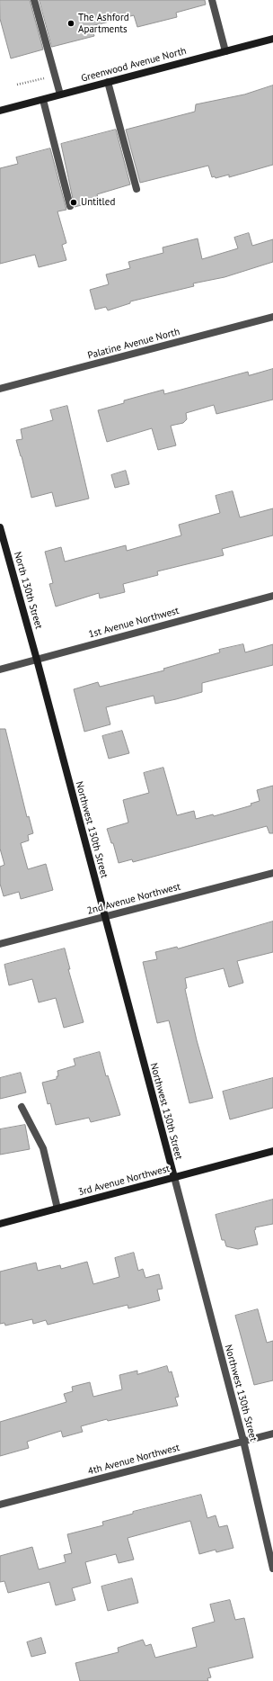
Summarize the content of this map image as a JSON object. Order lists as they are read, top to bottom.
{
  "streets": {
    "street": [
      "Greenwood Avenue North",
      "Palatine Avenue North",
      "North 130th Street",
      "1st Avenue Northwest",
      "Northwest 130th Street",
      "2nd Avenue Northwest",
      "3rd Avenue Northwest",
      "4th Avenue Northwest"
    ]
  },
  "crossings": [
    ["North 130th Street", "1st Avenue Northwest"],
    ["North 130th Street", "Northwest 130th Street"],
    ["1st Avenue Northwest", "Northwest 130th Street"],
    ["Northwest 130th Street", "2nd Avenue Northwest"],
    ["Northwest 130th Street", "3rd Avenue Northwest"],
    ["Northwest 130th Street", "4th Avenue Northwest"]
  ],
  "places": ["The Ashford Apartments", "Untitled"]
}
